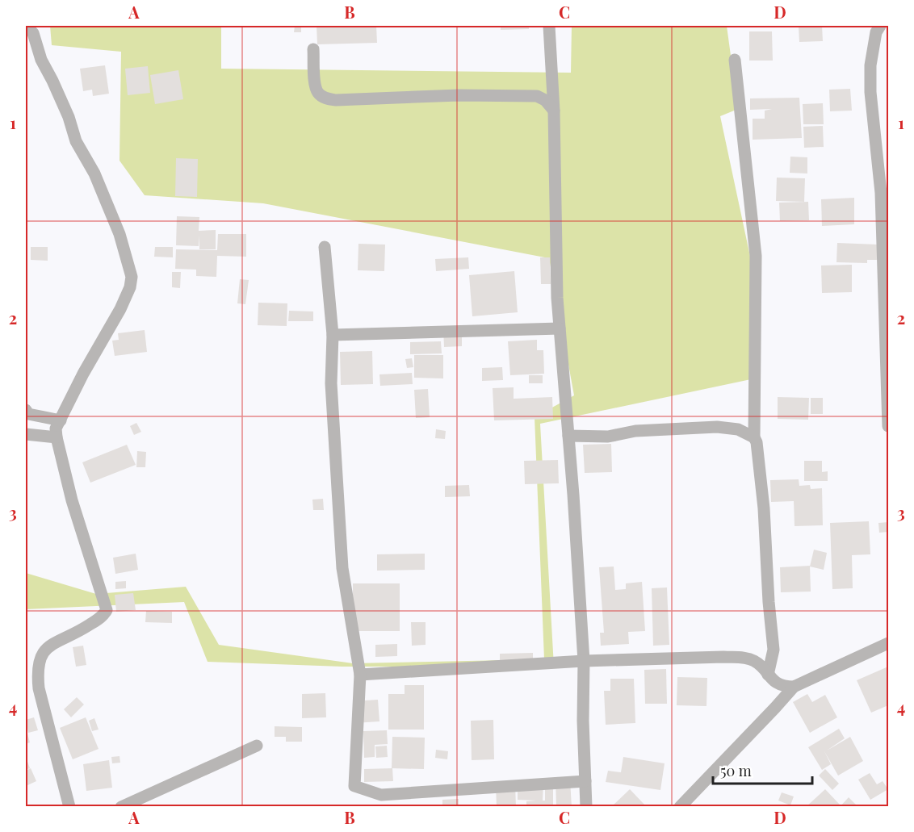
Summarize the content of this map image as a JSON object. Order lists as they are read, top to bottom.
{
  "scale_bar": "50 m",
  "grid": {
    "columns": [
      "A",
      "B",
      "C",
      "D"
    ],
    "rows": [
      "1",
      "2",
      "3",
      "4"
    ]
  }
}
